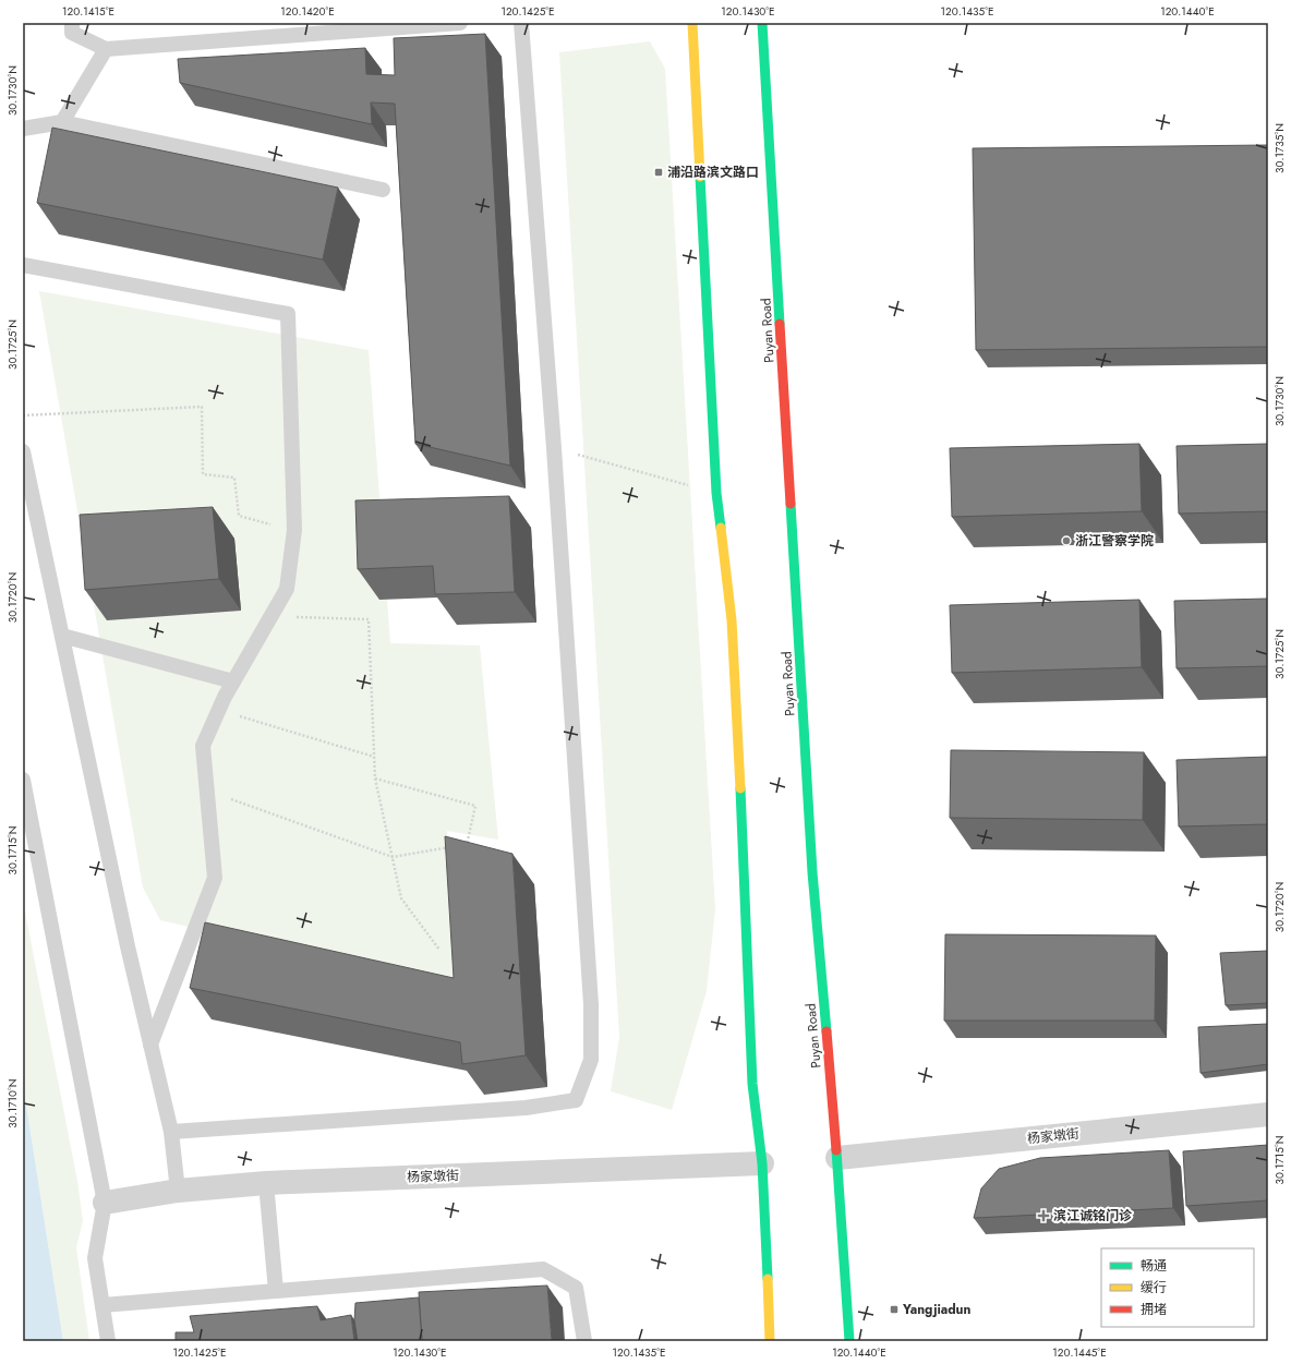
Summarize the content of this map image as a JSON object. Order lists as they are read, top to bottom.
{
  "streets": {
    "main road": ["Puyan Road"],
    "street": ["杨家墩街"]
  },
  "crossings": [
    ["Puyan Road", "杨家墩街"]
  ],
  "places": {
    "transit": ["浦沿路滨文路口", "Yangjiadun"],
    "other": ["浙江警察学院"],
    "health": ["滨江诚铭门诊"]
  },
  "legend": ["畅通", "缓行", "拥堵"],
  "coordinates": [
    "120.1415°E",
    "120.1420°E",
    "120.1425°E",
    "120.1430°E",
    "120.1435°E",
    "120.1440°E",
    "30.1730°N",
    "30.1735°N",
    "30.1725°N",
    "30.1720°N",
    "30.1715°N",
    "30.1710°N",
    "120.1445°E"
  ]
}
